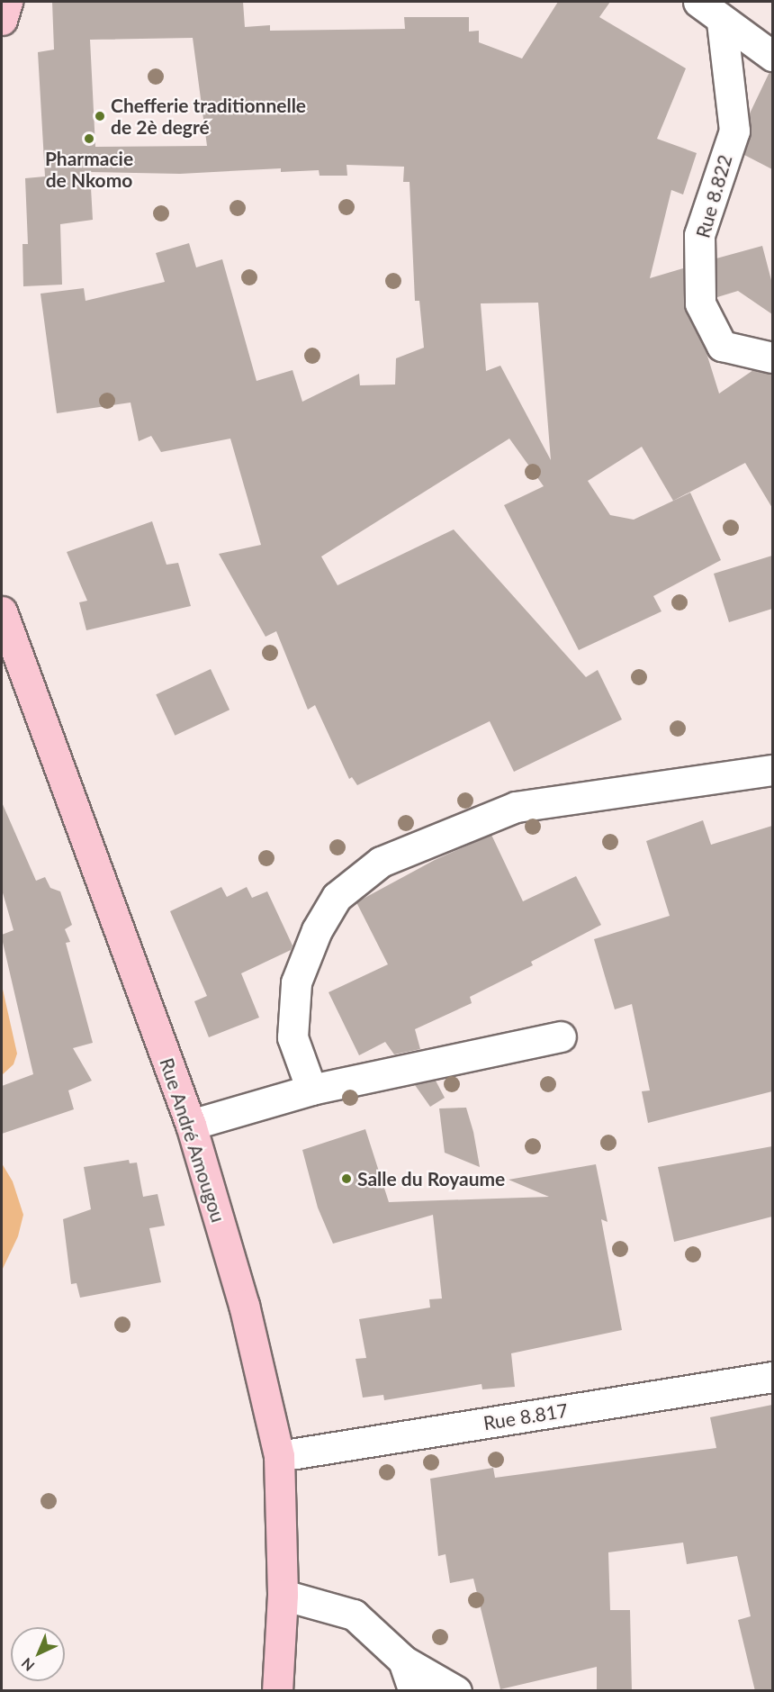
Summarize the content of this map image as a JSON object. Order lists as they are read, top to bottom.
{
  "streets": {
    "main road": ["Rue André Amougou"],
    "street": ["Rue 8.822", "Rue 8.817"]
  },
  "crossings": [
    ["Rue André Amougou", "Rue 8.817"]
  ],
  "places": ["Chefferie traditionnelle de 2è degré", "Pharmacie de Nkomo", "Salle du Royaume"],
  "north": "bottom left"
}
